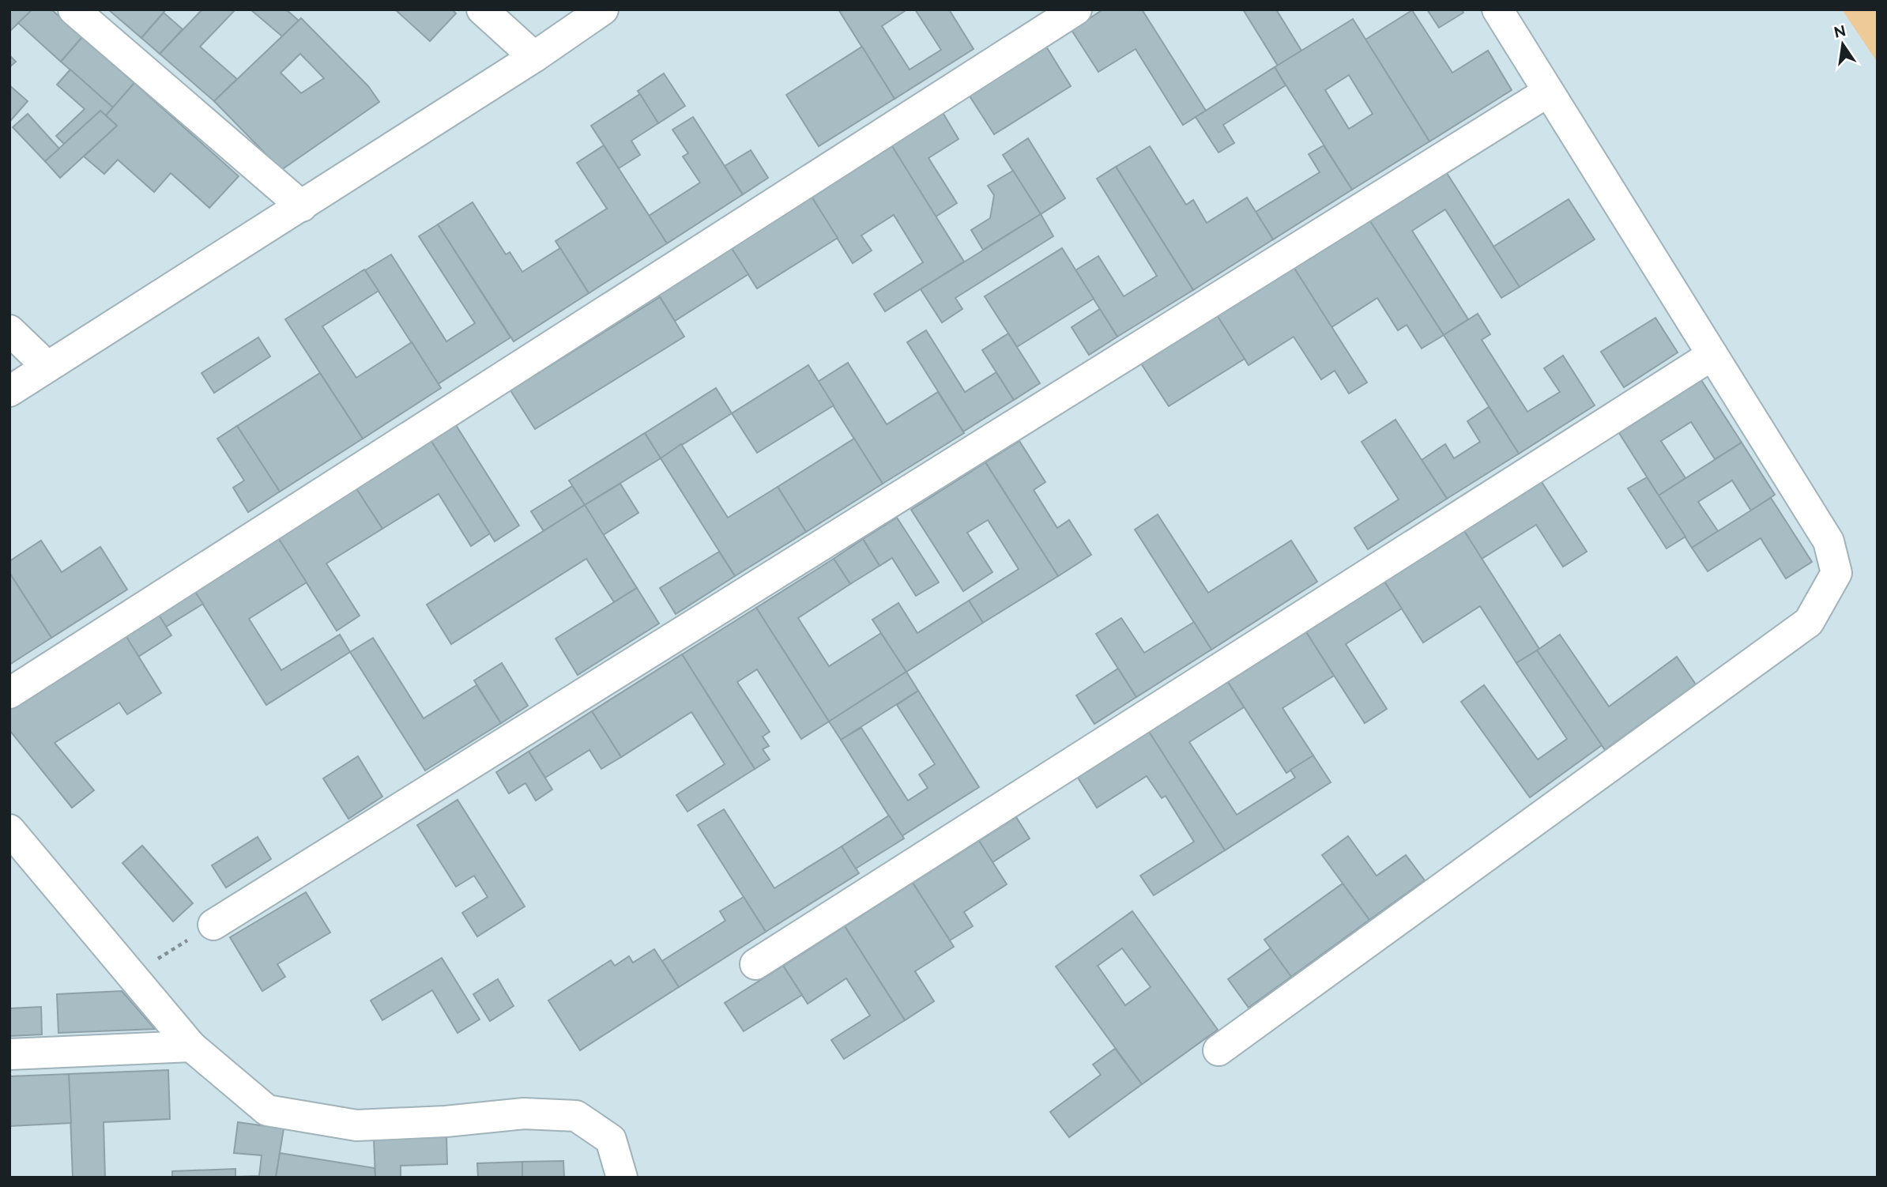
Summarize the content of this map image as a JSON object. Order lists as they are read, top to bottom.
{
  "north": "top"
}
